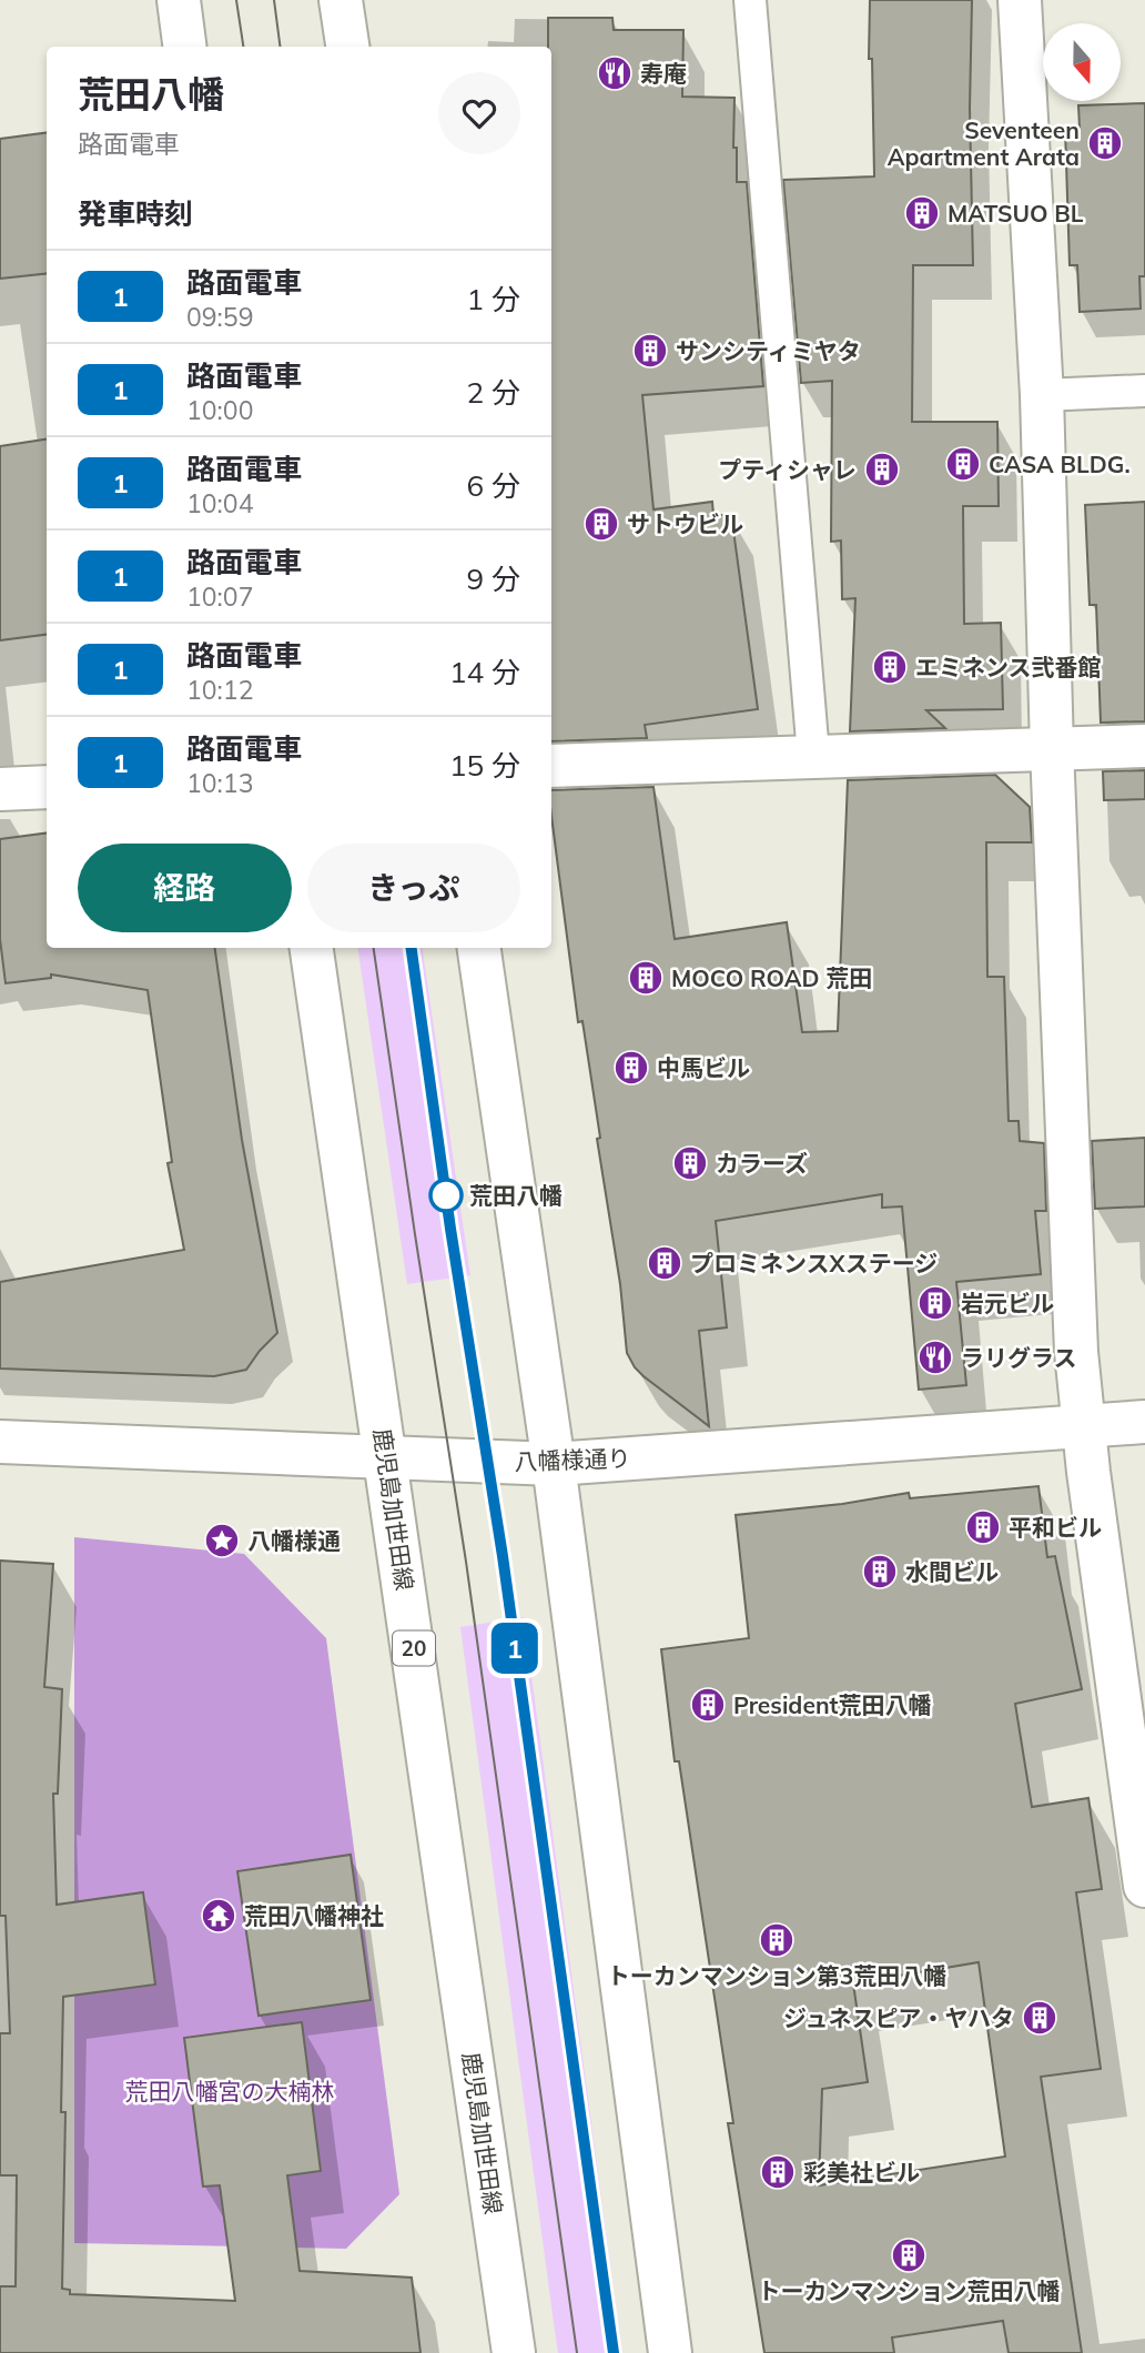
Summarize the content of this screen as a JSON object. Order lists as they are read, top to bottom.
{
  "streets": {
    "street": ["八幡様通り", "鹿児島加世田線", "20"]
  },
  "crossings": [
    ["八幡様通り", "鹿児島加世田線"]
  ],
  "parks": ["荒田八幡宮の大楠林"],
  "places": {
    "restaurant": ["寿庵", "ラリグラス"],
    "building": [
      "Seventeen Apartment Arata",
      "MATSUO BL",
      "サンシティミヤタ",
      "CASA BLDG.",
      "プティシャレ",
      "サトウビル",
      "エミネンス弐番館",
      "MOCO ROAD 荒田",
      "中馬ビル",
      "カラーズ",
      "プロミネンスXステージ",
      "岩元ビル",
      "平和ビル",
      "水間ビル",
      "President荒田八幡",
      "トーカンマンション第3荒田八幡",
      "ジュネスピア・ヤハタ",
      "彩美社ビル",
      "トーカンマンション荒田八幡"
    ],
    "other": ["荒田八幡"],
    "place": ["八幡様通"],
    "temple": ["荒田八幡神社"]
  },
  "lines": ["tram line 1"],
  "north": "bottom",
  "page": {
    "on_map": "1",
    "heading": [
      ["荒田八幡", "路面電車"],
      "発車時刻"
    ],
    "list": [
      {
        "mark": "1",
        "name": "路面電車",
        "note": "09:59",
        "value": "1 分"
      },
      {
        "mark": "1",
        "name": "路面電車",
        "note": "10:00",
        "value": "2 分"
      },
      {
        "mark": "1",
        "name": "路面電車",
        "note": "10:04",
        "value": "6 分"
      },
      {
        "mark": "1",
        "name": "路面電車",
        "note": "10:07",
        "value": "9 分"
      },
      {
        "mark": "1",
        "name": "路面電車",
        "note": "10:12",
        "value": "14 分"
      },
      {
        "mark": "1",
        "name": "路面電車",
        "note": "10:13",
        "value": "15 分"
      }
    ],
    "buttons": ["経路", "きっぷ"]
  }
}
